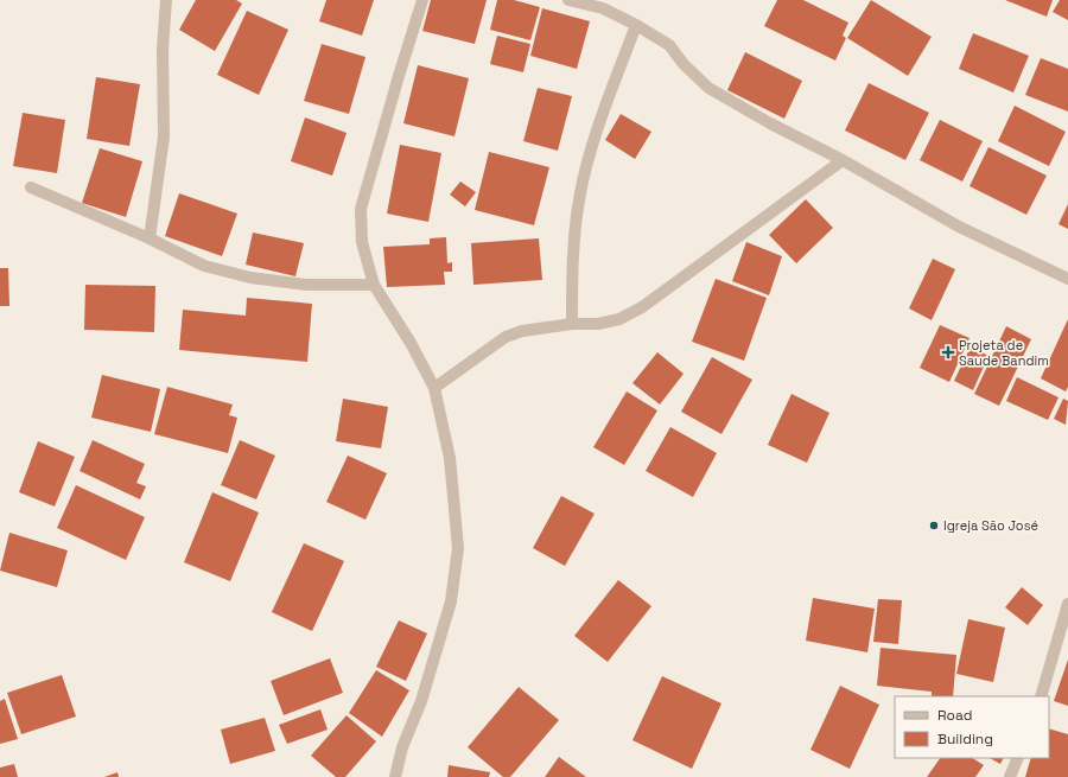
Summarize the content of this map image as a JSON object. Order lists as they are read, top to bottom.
{
  "places": {
    "health": ["Projeta de Saude Bandim"],
    "other": ["Igreja São José"]
  },
  "legend": ["Road", "Building"]
}
